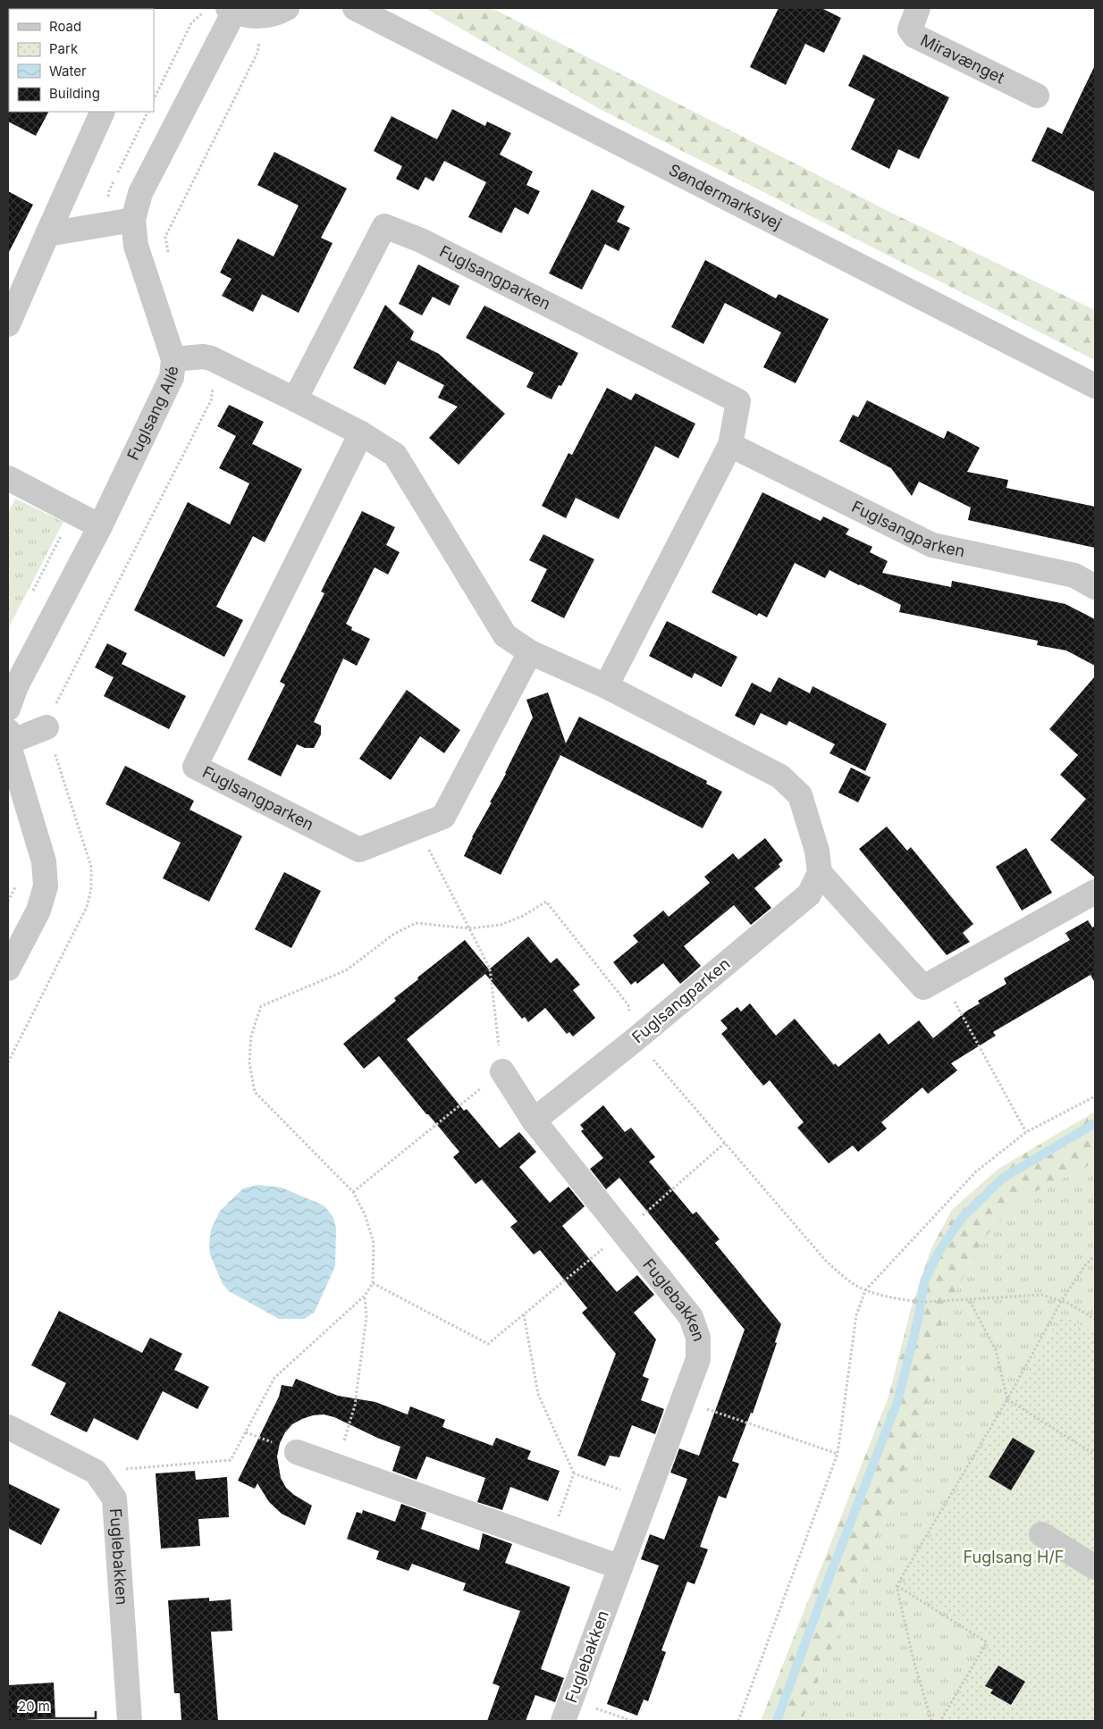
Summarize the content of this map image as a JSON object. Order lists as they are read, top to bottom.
{
  "streets": {
    "street": [
      "Miravænget",
      "Søndermarksvej",
      "Fuglsangparken",
      "Fuglsang Allé",
      "Fuglebakken"
    ]
  },
  "crossings": [
    ["Fuglsangparken", "Fuglebakken"]
  ],
  "parks": ["Fuglsang H/F"],
  "legend": [
    "Road",
    "Park",
    "Water",
    "Building"
  ],
  "scale_bar": "20 m"
}
